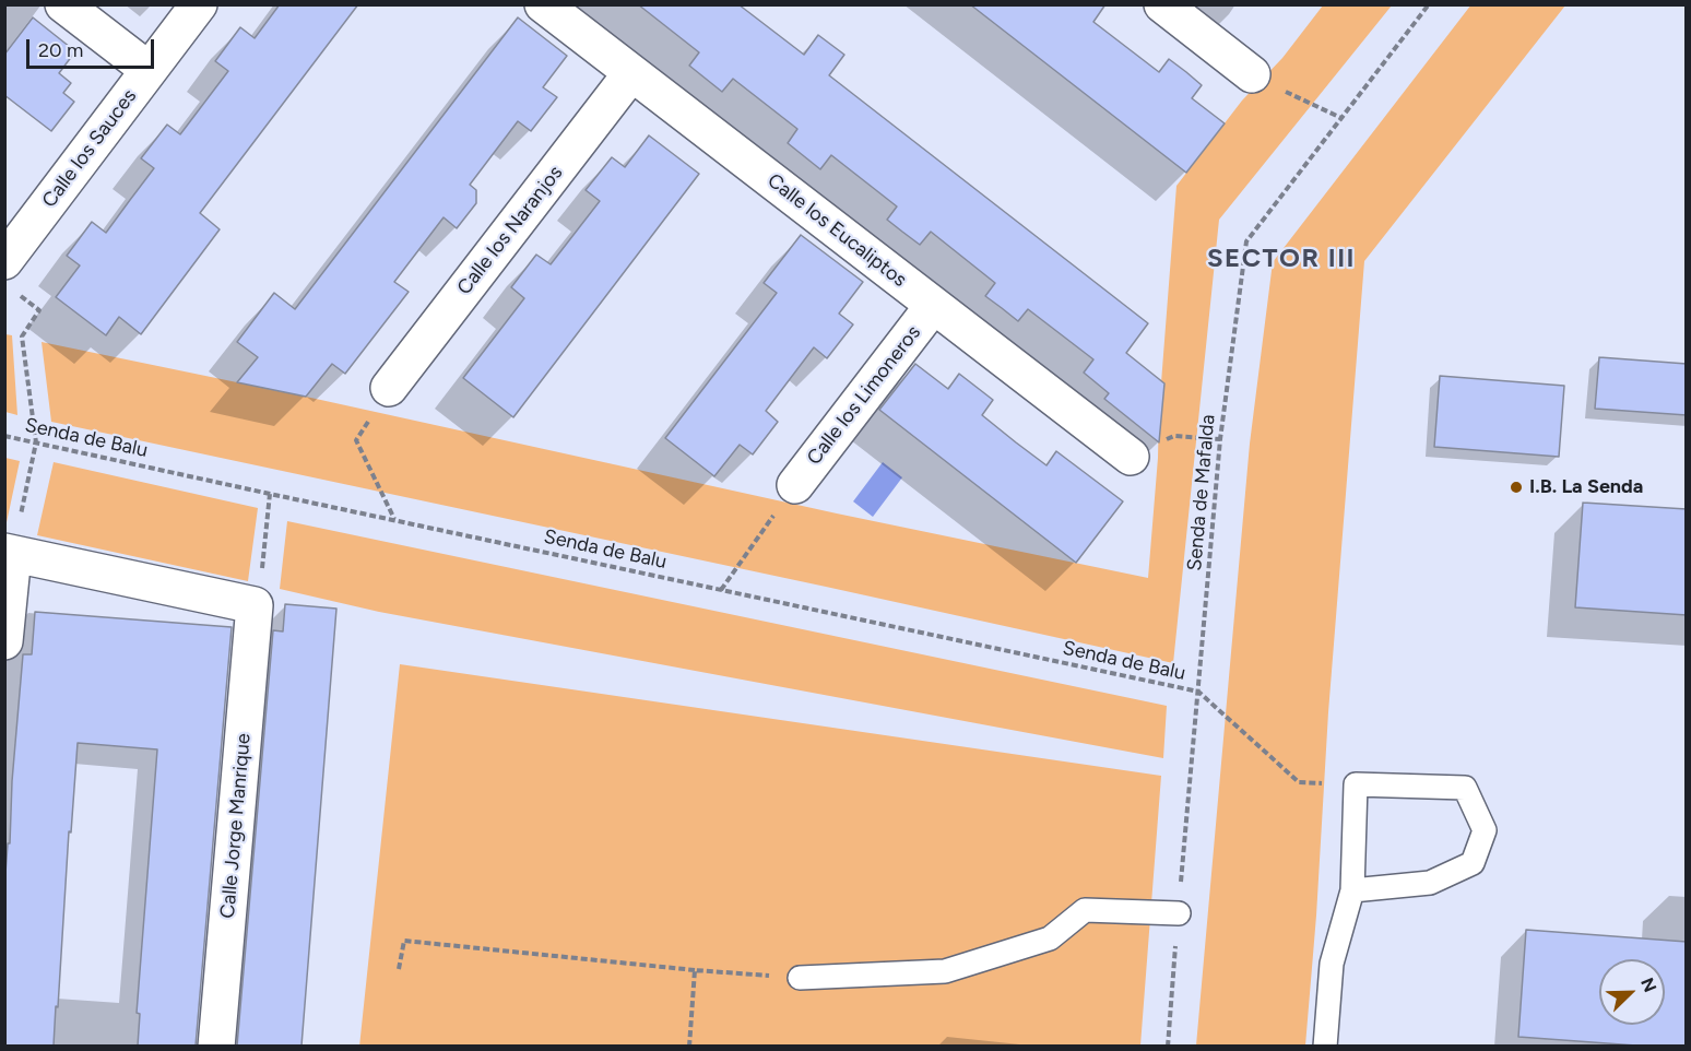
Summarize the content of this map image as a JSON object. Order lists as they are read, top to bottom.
{
  "streets": {
    "street": [
      "Calle los Sauces",
      "Calle los Naranjos",
      "Calle los Eucaliptos",
      "Calle los Limoneros",
      "Calle Jorge Manrique"
    ],
    "path": ["Senda de Balu", "Senda de Mafalda"]
  },
  "crossings": [
    ["Calle los Naranjos", "Calle los Eucaliptos"],
    ["Calle los Eucaliptos", "Calle los Limoneros"],
    ["Senda de Balu", "Senda de Mafalda"]
  ],
  "districts": ["SECTOR III"],
  "places": ["I.B. La Senda"],
  "scale_bar": "20 m",
  "north": "top right"
}
